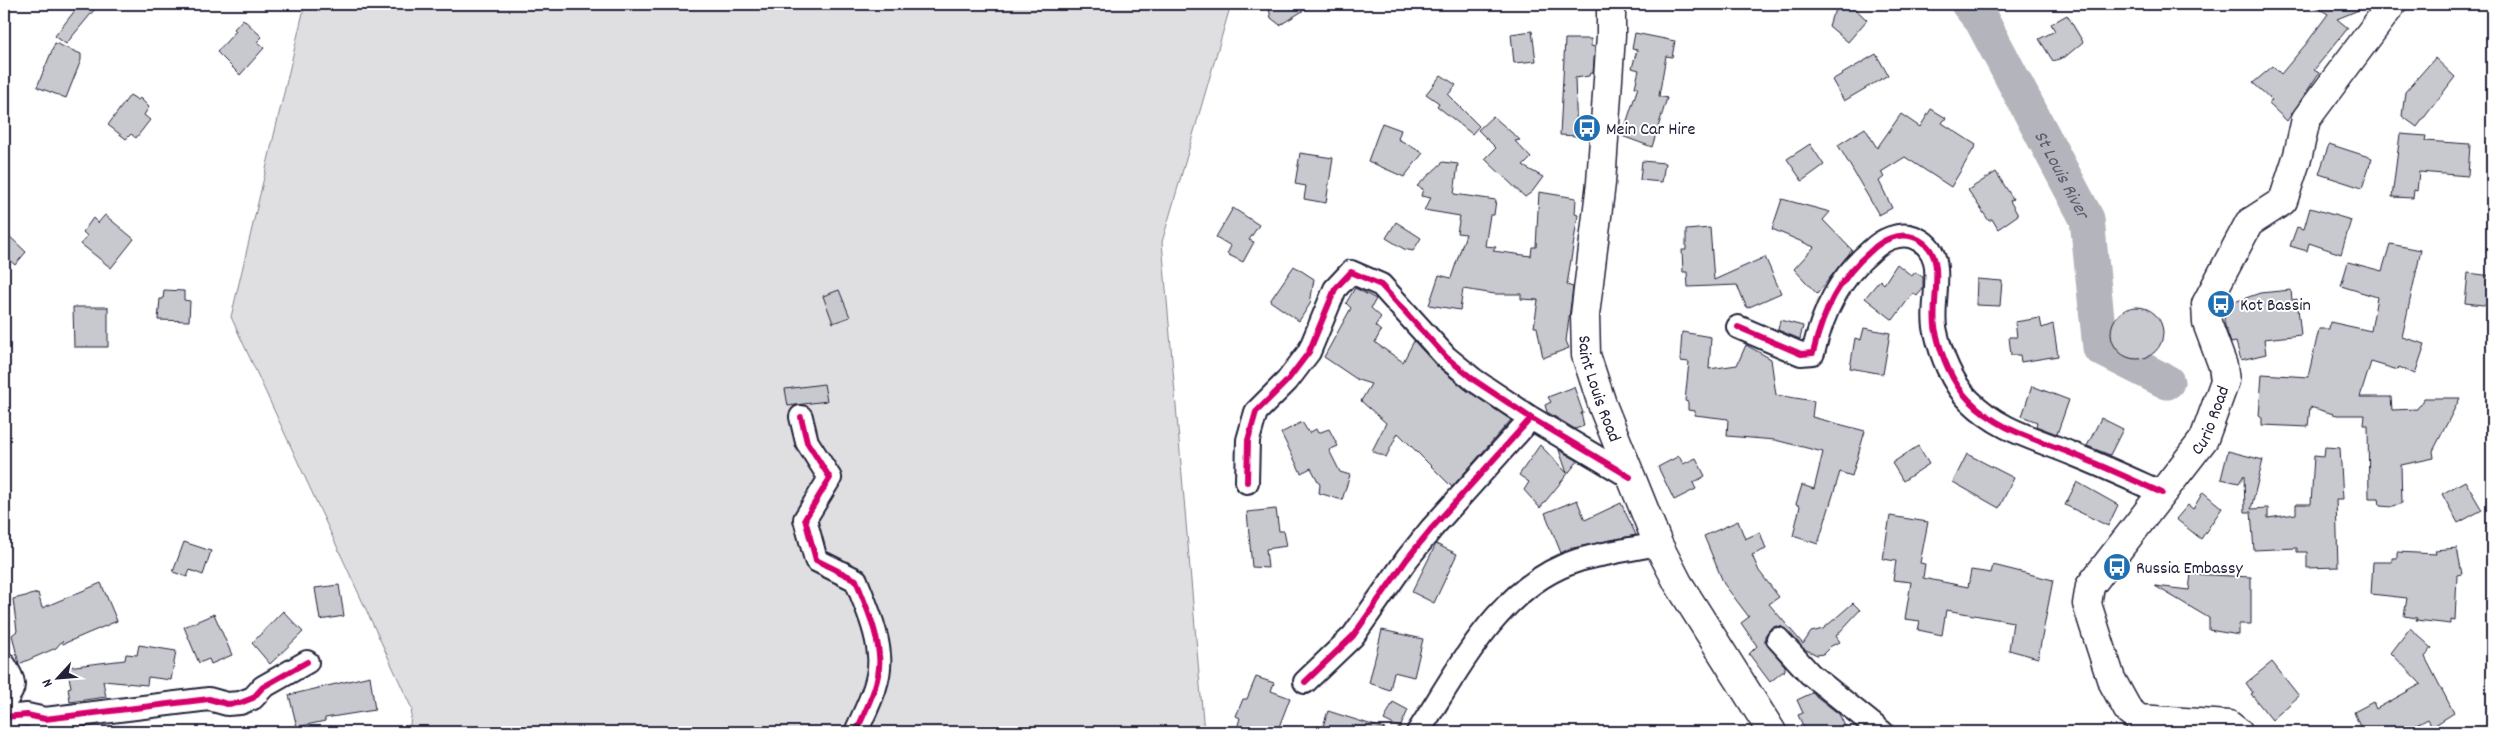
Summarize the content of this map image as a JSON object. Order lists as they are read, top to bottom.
{
  "streets": {
    "main road": ["Saint Louis Road", "Curio Road"]
  },
  "water": ["St Louis River"],
  "places": {
    "bus stop": ["Mein Car Hire", "Kot Bassin", "Russia Embassy"]
  },
  "north": "bottom left"
}
